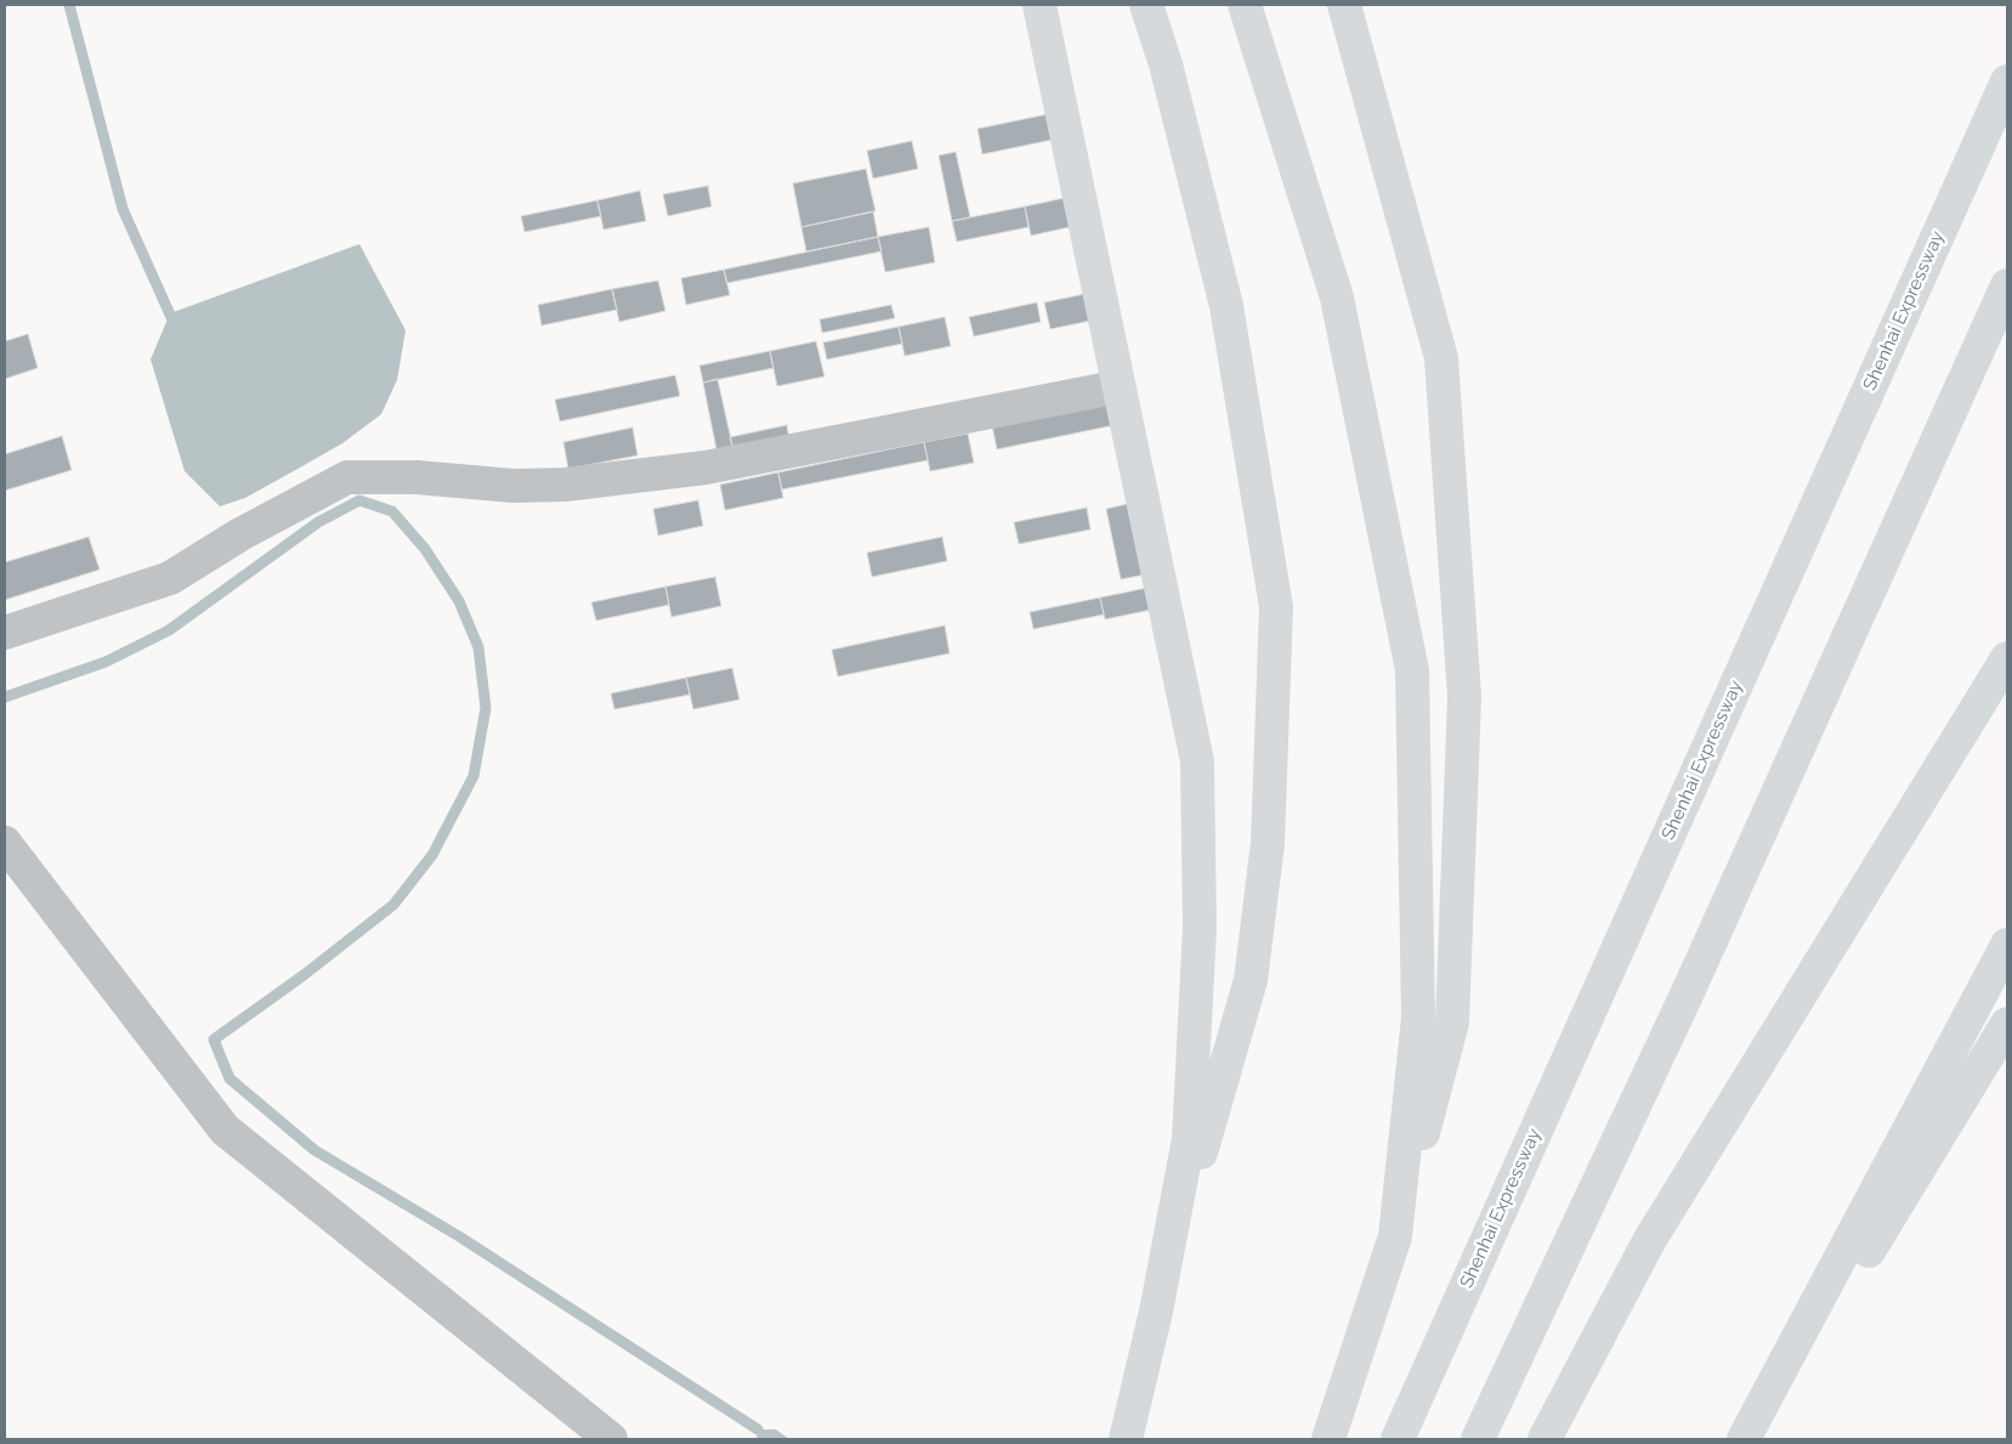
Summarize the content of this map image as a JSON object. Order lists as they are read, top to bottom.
{
  "streets": {
    "highway": ["Shenhai Expressway"]
  }
}
